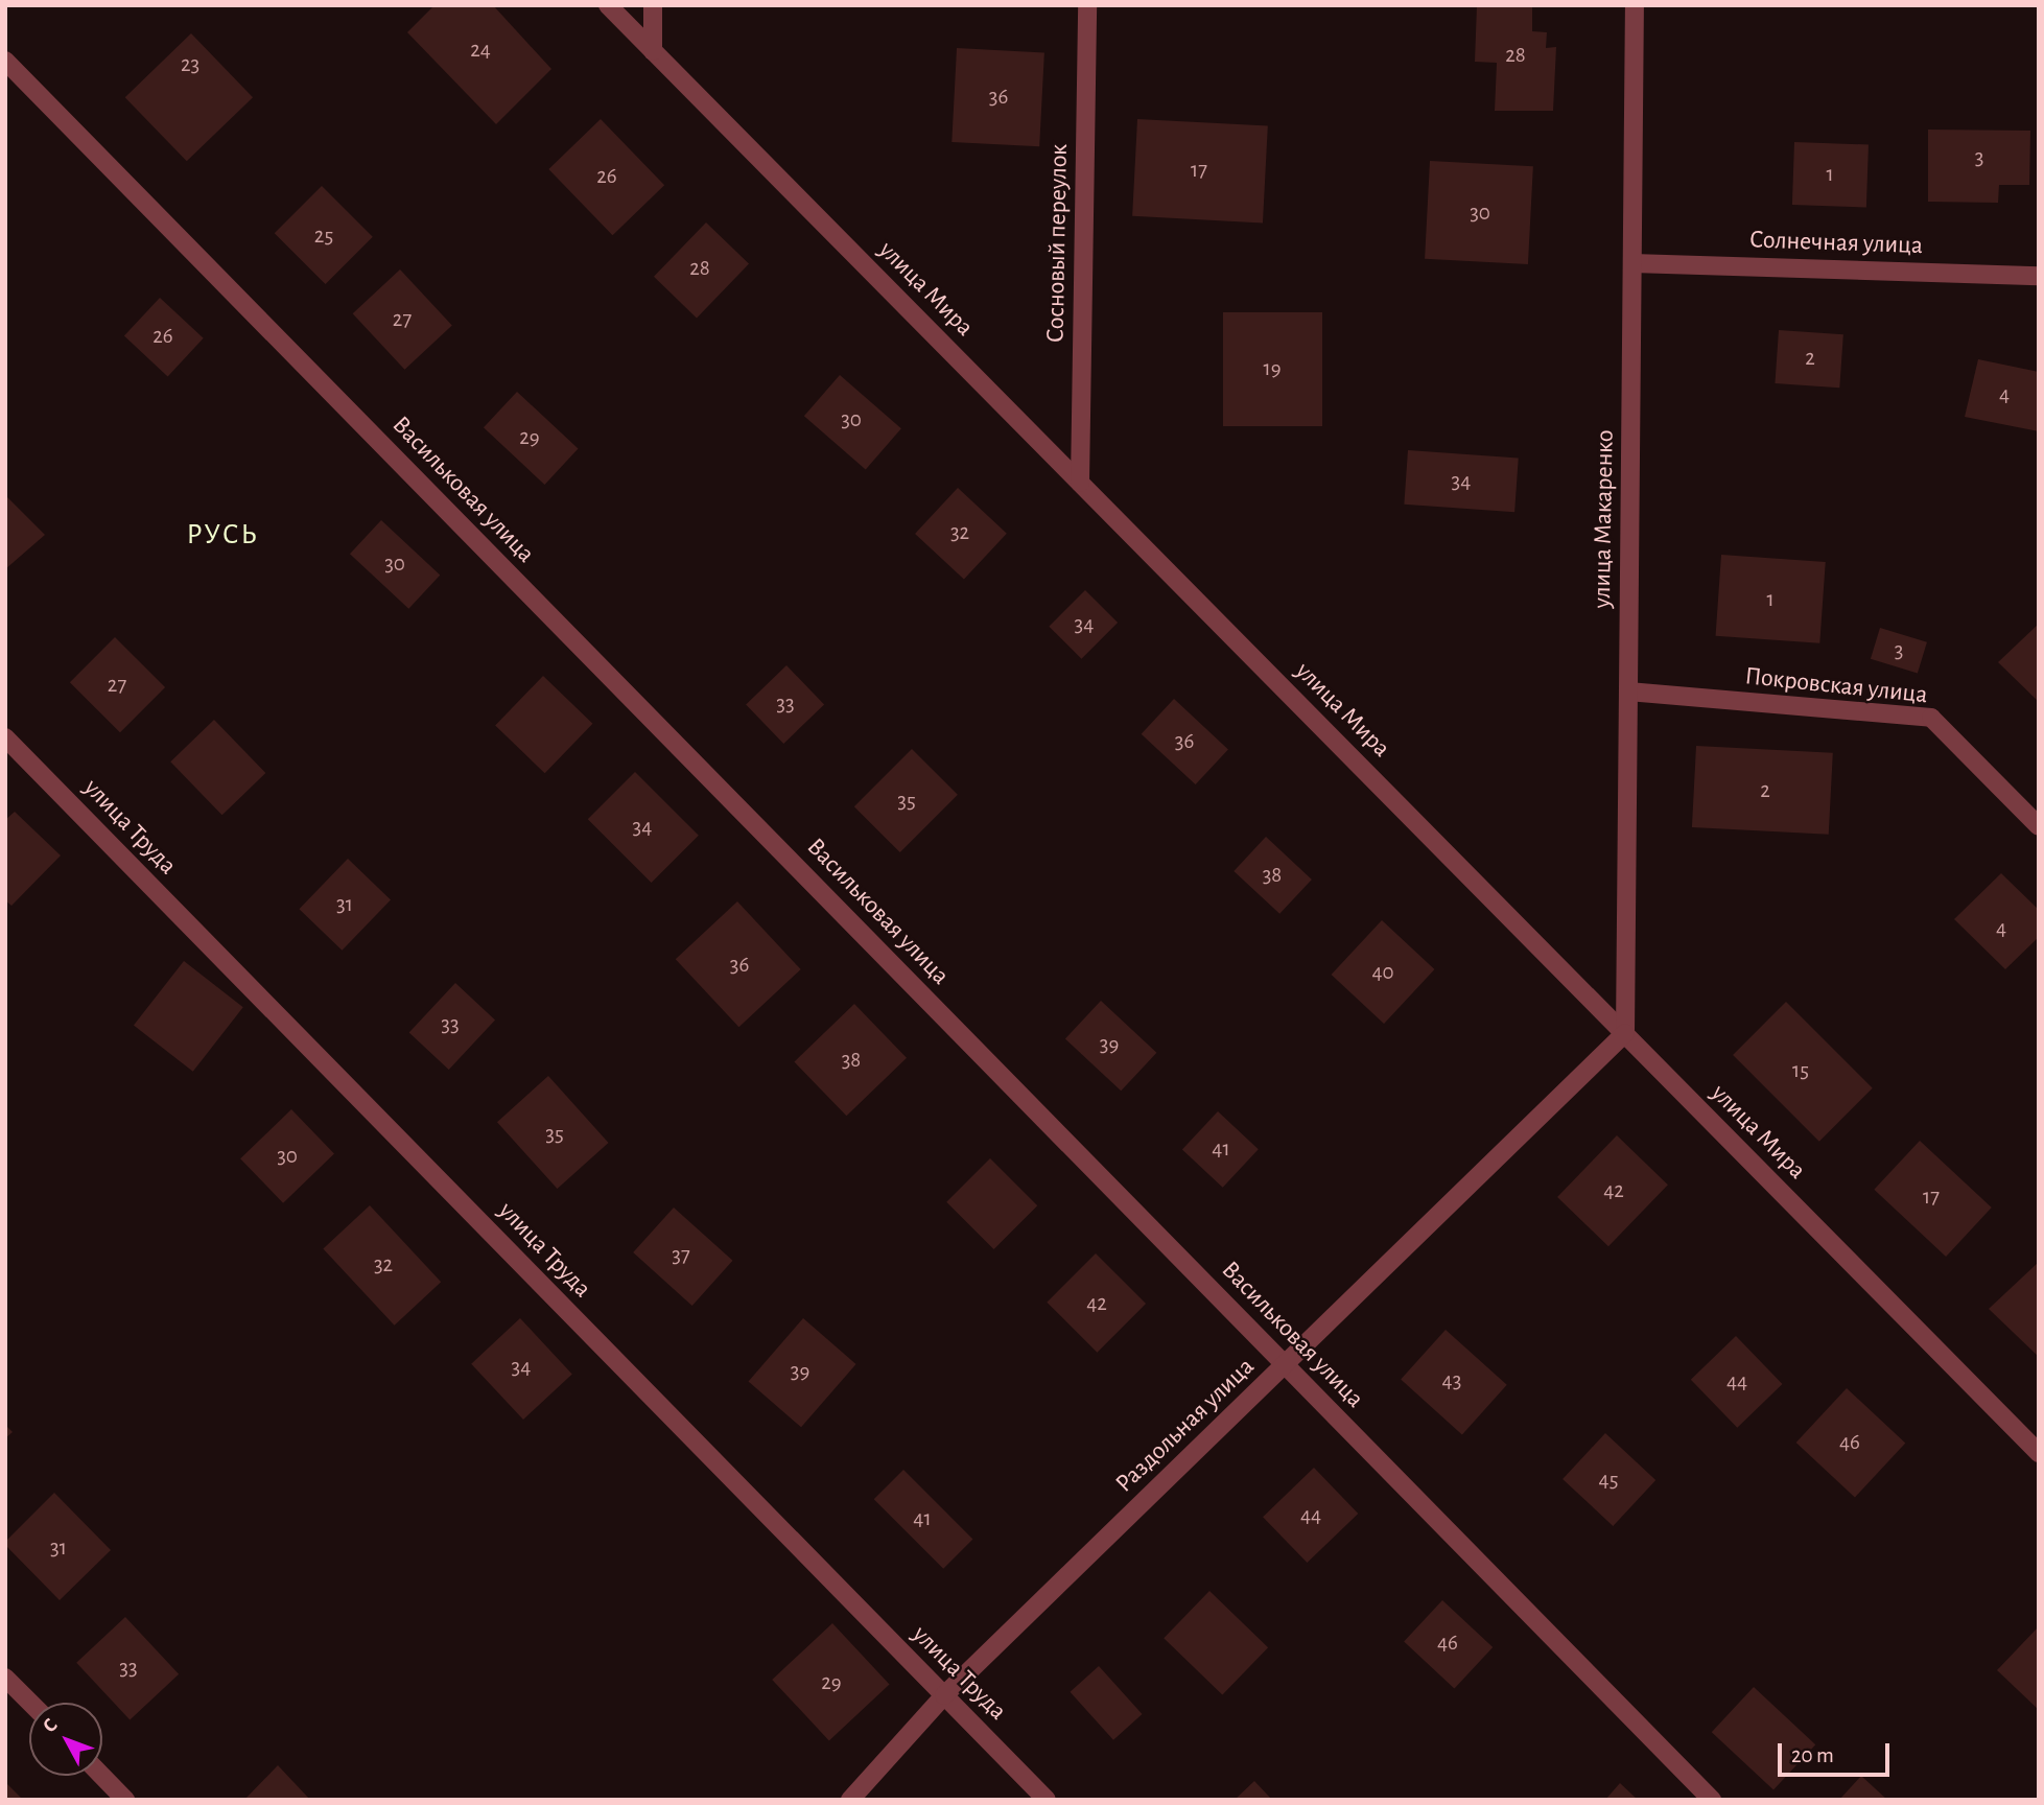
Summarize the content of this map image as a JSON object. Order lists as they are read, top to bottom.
{
  "streets": {
    "street": [
      "Сосновый переулок",
      "Солнечная улица",
      "улица Мира",
      "Васильковая улица",
      "улица Макаренко",
      "Покровская улица",
      "улица Труда",
      "Раздольная улица"
    ]
  },
  "crossings": [
    ["Сосновый переулок", "улица Мира"],
    ["Солнечная улица", "улица Макаренко"],
    ["улица Мира", "улица Макаренко"],
    ["улица Мира", "Раздольная улица"],
    ["Васильковая улица", "Раздольная улица"],
    ["улица Макаренко", "Покровская улица"],
    ["улица Макаренко", "Раздольная улица"],
    ["улица Труда", "Раздольная улица"]
  ],
  "districts": ["РУСЬ"],
  "house_numbers": [
    "24",
    "28",
    "23",
    "36",
    "3",
    "17",
    "1",
    "26",
    "30",
    "25",
    "28",
    "27",
    "26",
    "2",
    "19",
    "4",
    "30",
    "29",
    "34",
    "32",
    "30",
    "1",
    "34",
    "3",
    "27",
    "33",
    "36",
    "2",
    "35",
    "34",
    "38",
    "31",
    "4",
    "36",
    "40",
    "33",
    "39",
    "38",
    "15",
    "35",
    "41",
    "30",
    "42",
    "17",
    "37",
    "32",
    "42",
    "34",
    "39",
    "43",
    "44",
    "46",
    "45",
    "44",
    "41",
    "31",
    "46",
    "33",
    "29"
  ],
  "scale_bar": "20 m",
  "north": "top left"
}
